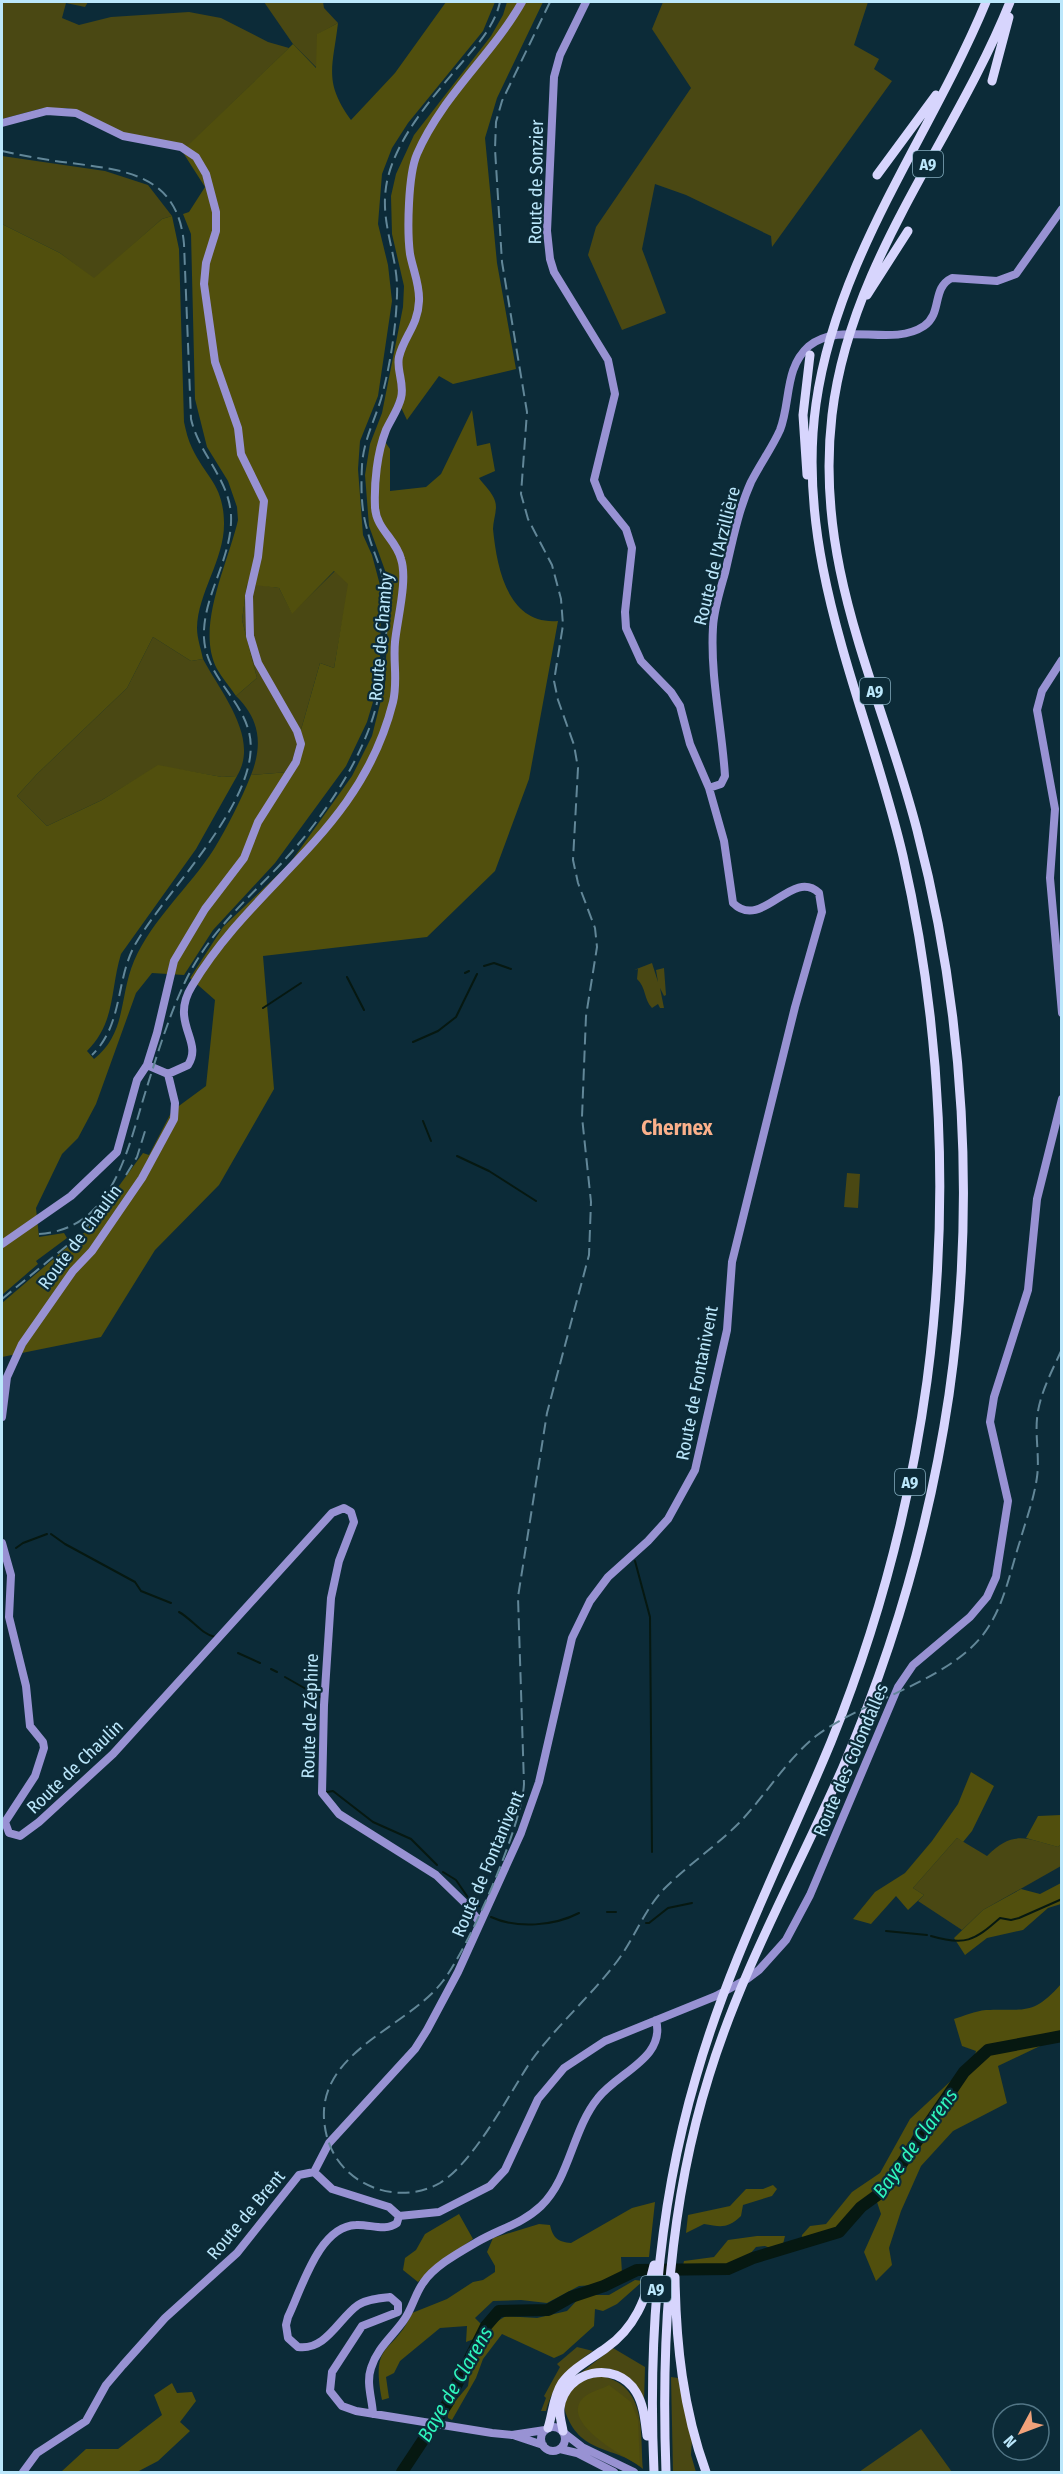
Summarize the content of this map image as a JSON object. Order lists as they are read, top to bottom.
{
  "streets": {
    "highway": ["A9"],
    "street": [
      "Route de Sonzier",
      "Route de l'Arzillière",
      "Route de Chamby",
      "Route de Chaulin",
      "Route de Fontanivent",
      "Route de Zéphire",
      "Route des Colondalles",
      "Route de Brent"
    ]
  },
  "crossings": [
    ["A9", "Route de l'Arzillière"],
    ["Route de Sonzier", "Route de l'Arzillière"],
    ["Route de Sonzier", "Route de Fontanivent"],
    ["Route de Chamby", "Route de Chaulin"],
    ["Route de Chaulin", "Route de Zéphire"],
    ["Route de Fontanivent", "Route de Zéphire"],
    ["Route de Fontanivent", "Route de Brent"],
    ["Route des Colondalles", "Route de Brent"]
  ],
  "districts": ["Chernex"],
  "water": ["Baye de Clarens"],
  "north": "bottom left"
}
